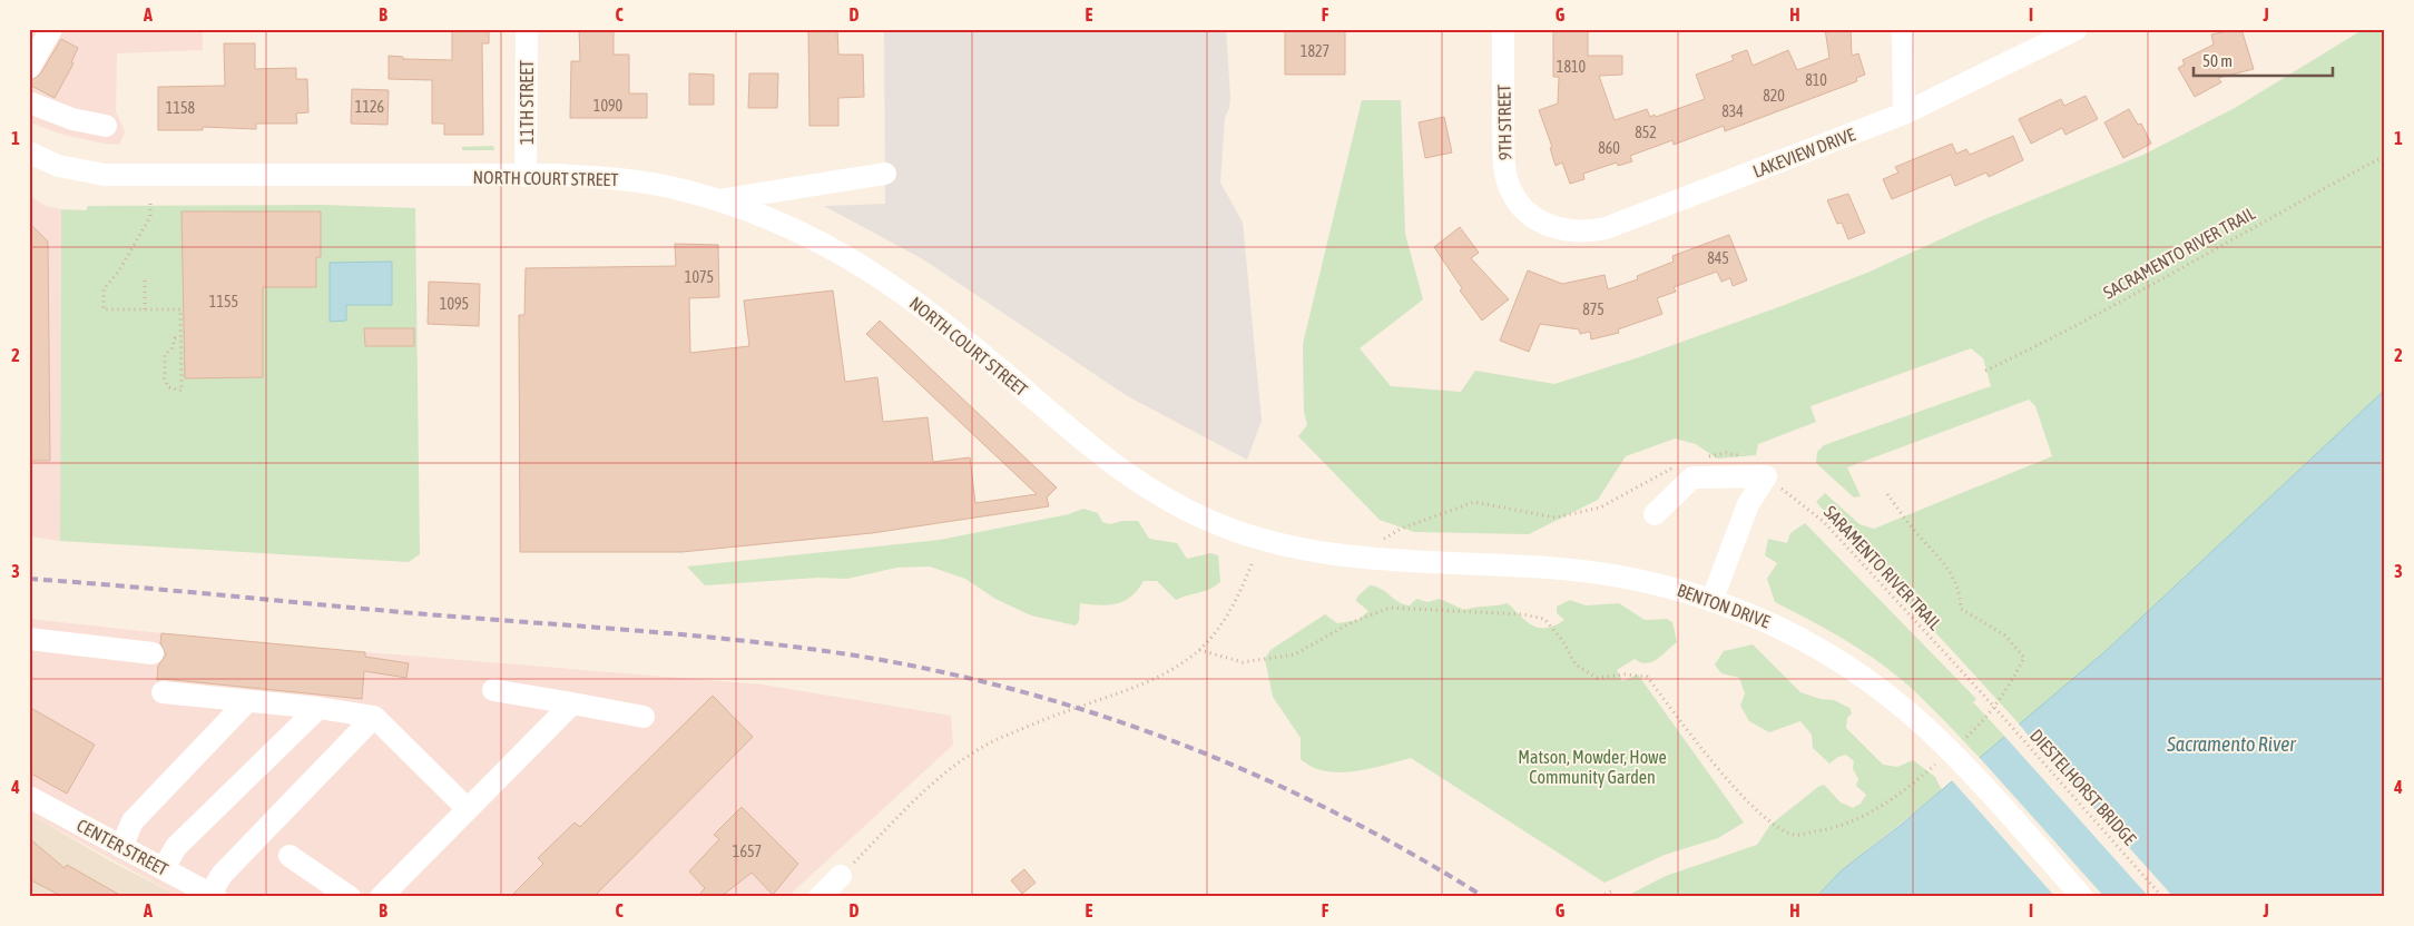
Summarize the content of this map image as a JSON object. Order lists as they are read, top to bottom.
{
  "streets": {
    "street": [
      "11TH STREET",
      "9TH STREET",
      "LAKEVIEW DRIVE",
      "NORTH COURT STREET",
      "BENTON DRIVE",
      "CENTER STREET"
    ],
    "path": ["SACRAMENTO RIVER TRAIL", "SARAMENTO RIVER TRAIL", "DIESTELHORST BRIDGE"]
  },
  "crossings": [
    ["11TH STREET", "NORTH COURT STREET"],
    ["9TH STREET", "LAKEVIEW DRIVE"],
    ["NORTH COURT STREET", "BENTON DRIVE"],
    ["SARAMENTO RIVER TRAIL", "DIESTELHORST BRIDGE"]
  ],
  "water": ["Sacramento River"],
  "parks": ["Matson, Mowder, Howe Community Garden"],
  "house_numbers": [
    "1827",
    "1810",
    "810",
    "820",
    "1090",
    "1126",
    "1158",
    "834",
    "852",
    "860",
    "845",
    "1075",
    "1155",
    "1095",
    "875",
    "1657"
  ],
  "scale_bar": "50 m",
  "grid": {
    "columns": [
      "A",
      "B",
      "C",
      "D",
      "E",
      "F",
      "G",
      "H",
      "I",
      "J"
    ],
    "rows": [
      "1",
      "2",
      "3",
      "4"
    ]
  }
}
